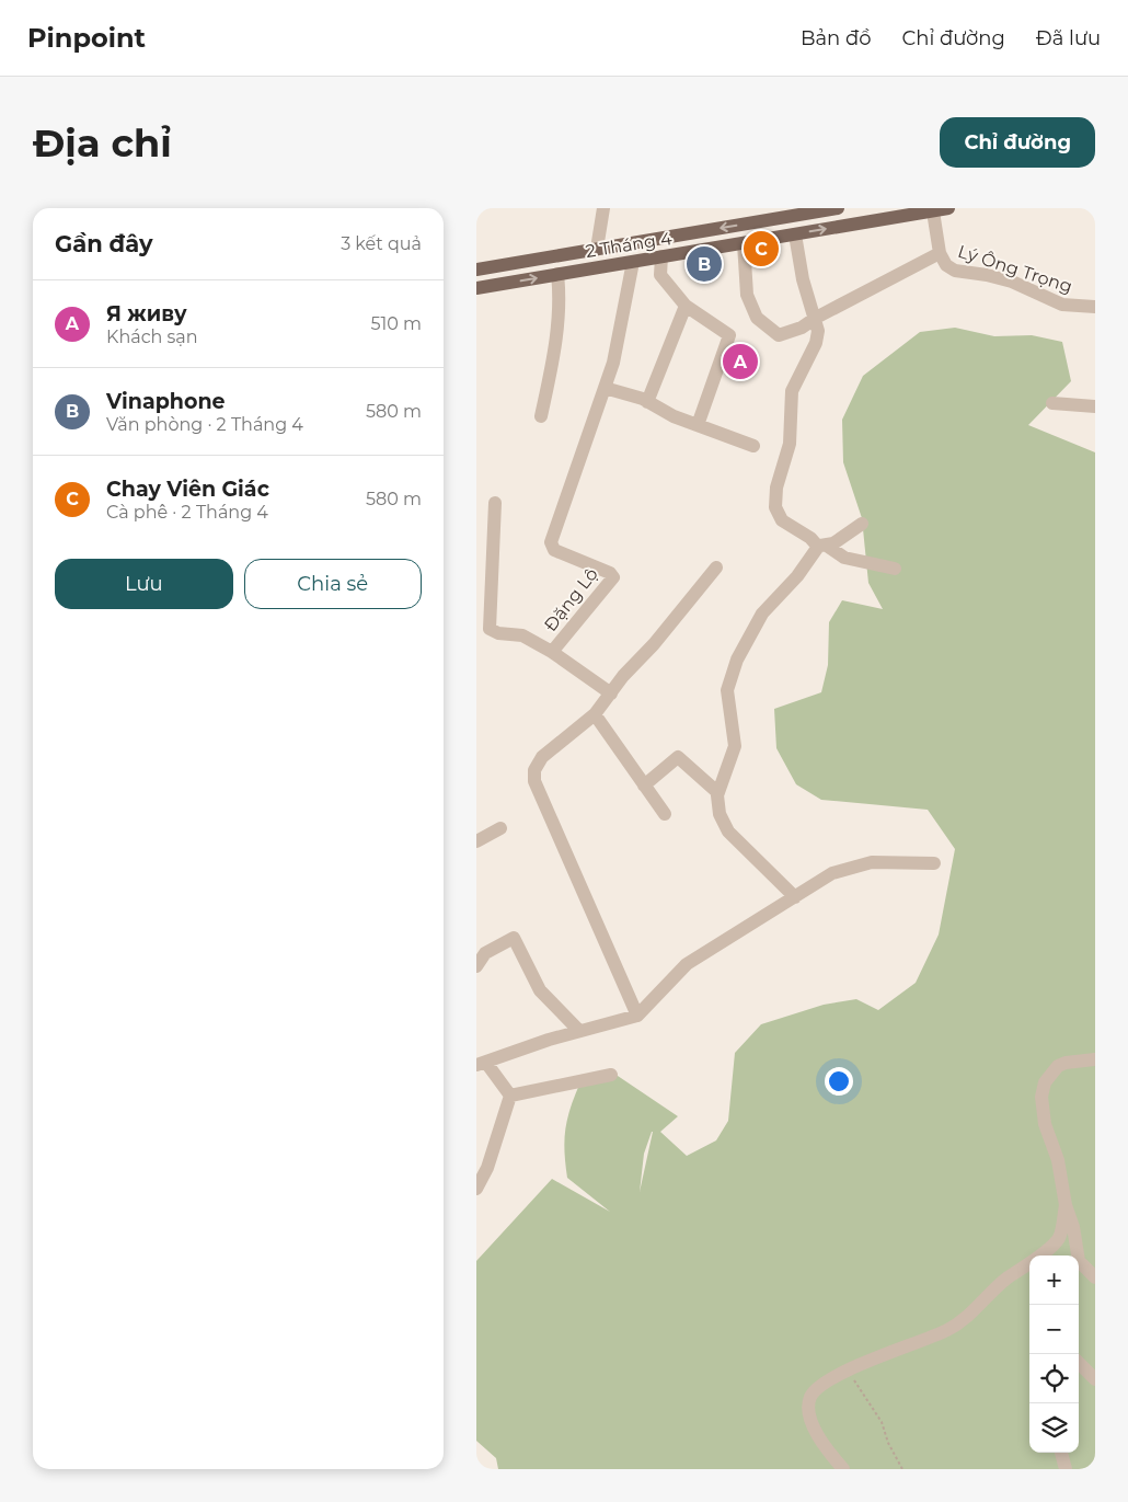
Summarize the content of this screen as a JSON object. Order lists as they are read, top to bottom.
{
  "streets": {
    "main road": ["2 Tháng 4"],
    "street": ["Lý Ông Trọng", "Đặng Lộ"]
  },
  "crossings": [
    ["2 Tháng 4", "Lý Ông Trọng"],
    ["2 Tháng 4", "Đặng Lộ"]
  ],
  "page": {
    "header": "Pinpoint",
    "nav": ["Bản đồ", "Chỉ đường", "Đã lưu"],
    "buttons": [
      "Chỉ đường",
      ["Lưu", "Chia sẻ"]
    ],
    "title": "Địa chỉ",
    "heading": ["Gần đây", "3 kết quả"],
    "pins": ["C", "B", "A"],
    "list": [
      {
        "mark": "A",
        "name": "Я живу",
        "note": "Khách sạn",
        "value": "510 m"
      },
      {
        "mark": "B",
        "name": "Vinaphone",
        "note": "Văn phòng · 2 Tháng 4",
        "value": "580 m"
      },
      {
        "mark": "C",
        "name": "Chay Viên Giác",
        "note": "Cà phê · 2 Tháng 4",
        "value": "580 m"
      }
    ],
    "map_buttons": ["+", "−"]
  }
}
